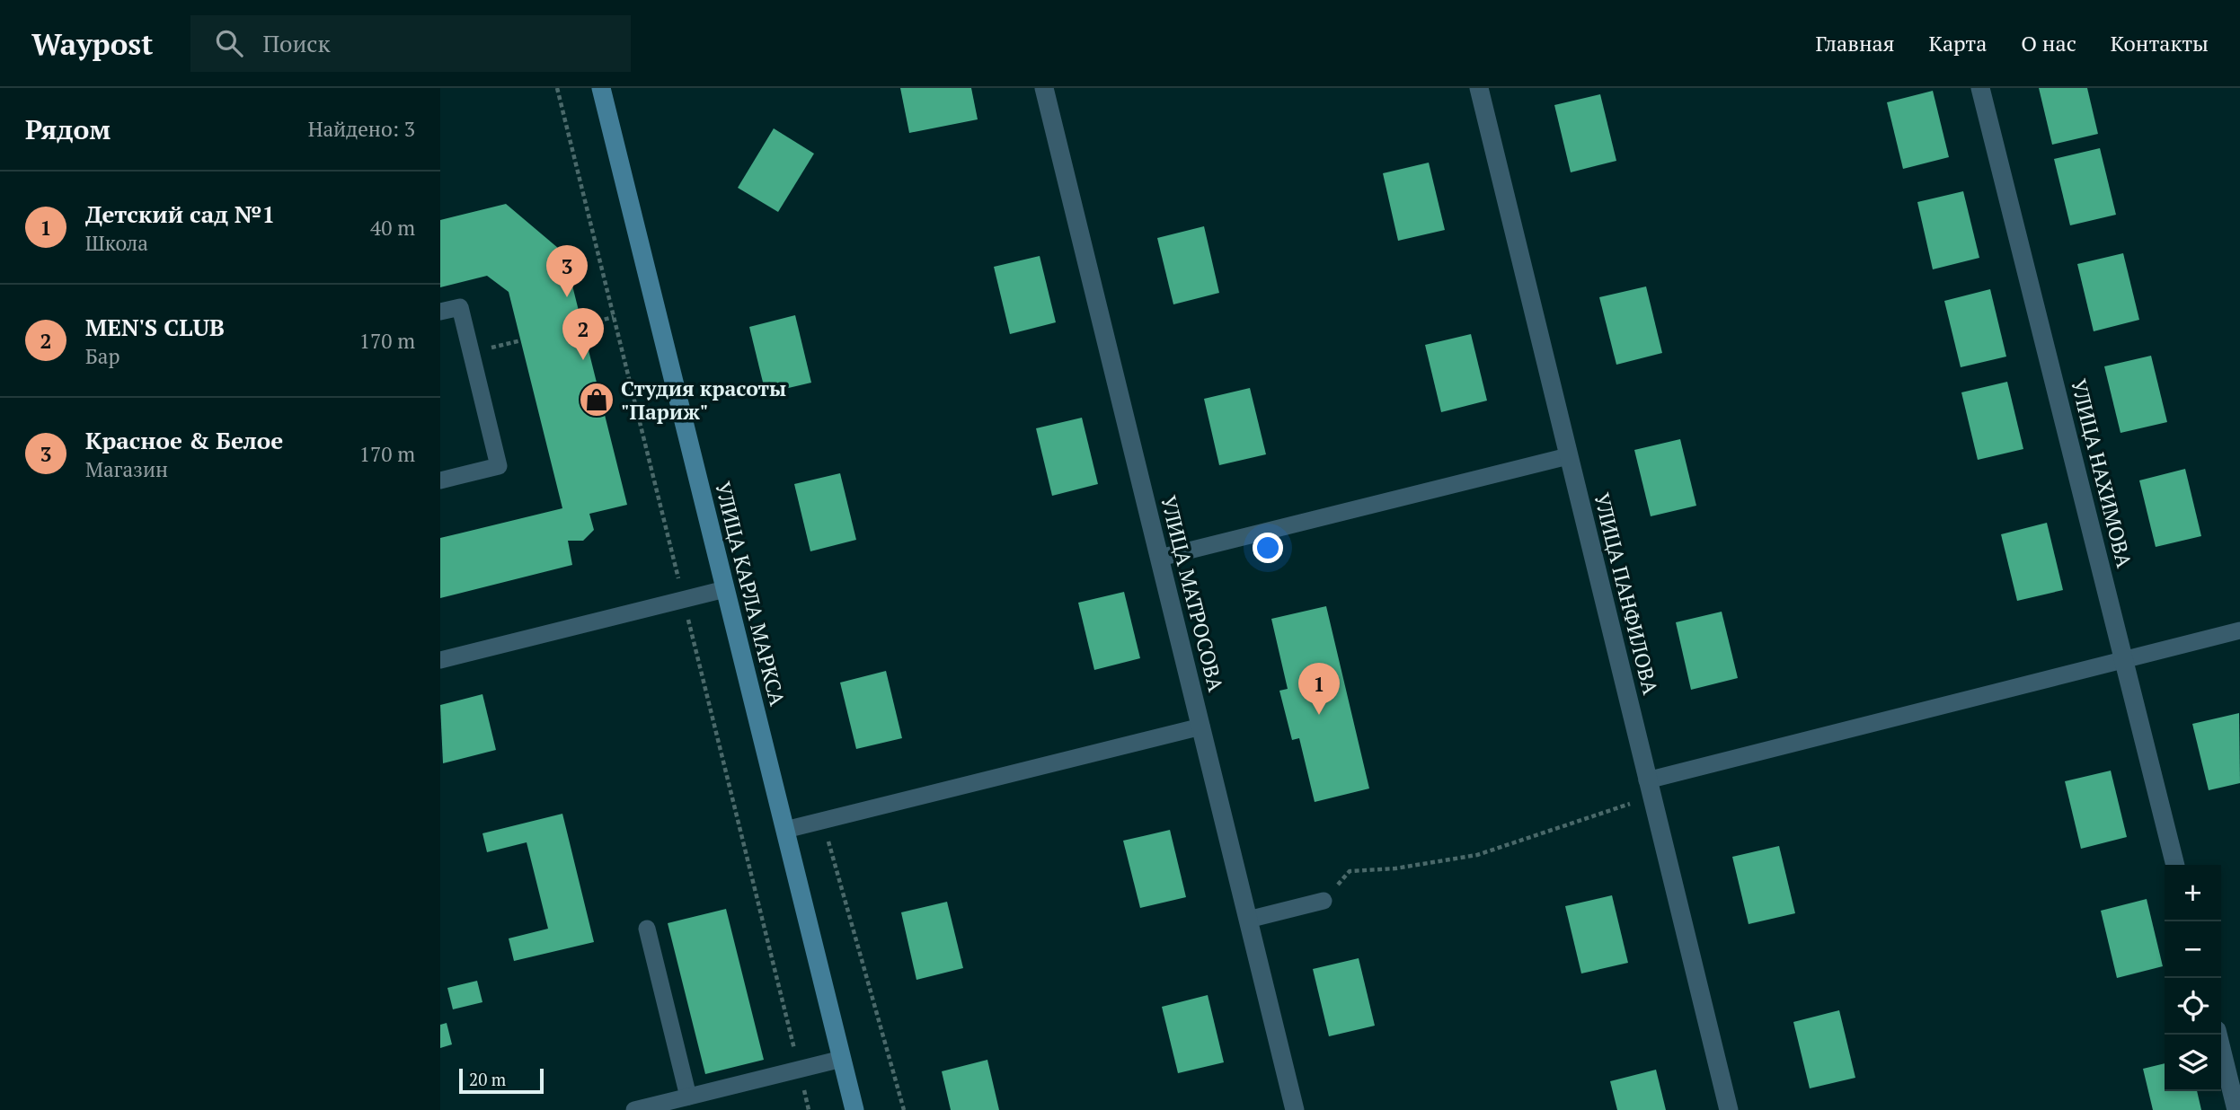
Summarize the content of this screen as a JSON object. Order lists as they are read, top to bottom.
{
  "streets": {
    "main road": ["УЛИЦА КАРЛА МАРКСА"],
    "street": ["УЛИЦА НАХИМОВА", "УЛИЦА МАТРОСОВА", "УЛИЦА ПАНФИЛОВА"]
  },
  "places": {
    "shop": ["Студия красоты \"Париж\""]
  },
  "scale_bar": "20 m",
  "page": {
    "header": "Waypost",
    "search": "Поиск",
    "nav": [
      "Главная",
      "Карта",
      "О нас",
      "Контакты"
    ],
    "heading": ["Рядом", "Найдено: 3"],
    "list": [
      {
        "mark": "1",
        "name": "Детский сад №1",
        "note": "Школа",
        "value": "40 m"
      },
      {
        "mark": "2",
        "name": "MEN'S CLUB",
        "note": "Бар",
        "value": "170 m"
      },
      {
        "mark": "3",
        "name": "Красное & Белое",
        "note": "Магазин",
        "value": "170 m"
      }
    ],
    "pins": ["3", "2", "1"],
    "map_buttons": ["+", "−"],
    "scale": "20 m"
  }
}
